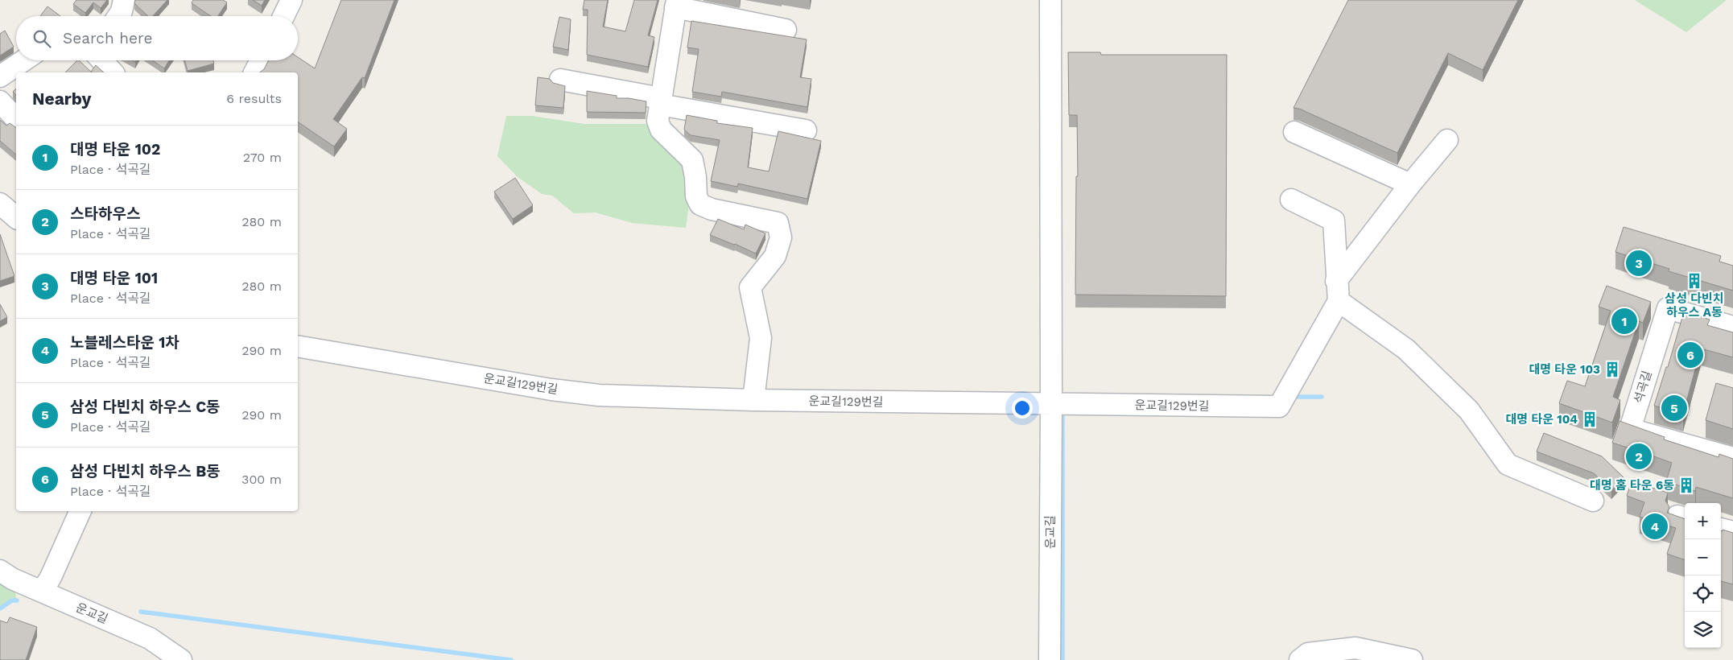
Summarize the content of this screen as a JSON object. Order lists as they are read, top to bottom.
{
  "streets": {
    "street": ["운교길129번길", "석곡길", "운교길"]
  },
  "crossings": [
    ["운교길129번길", "운교길"]
  ],
  "places": {
    "building": [
      "삼성 다빈치 하우스 A동",
      "대명 타운 103",
      "대명 타운 104",
      "대명 홈 타운 6동"
    ]
  },
  "page": {
    "search": "Search here",
    "heading": ["Nearby", "6 results"],
    "list": [
      {
        "mark": "1",
        "name": "대명 타운 102",
        "note": "Place · 석곡길",
        "value": "270 m"
      },
      {
        "mark": "2",
        "name": "스타하우스",
        "note": "Place · 석곡길",
        "value": "280 m"
      },
      {
        "mark": "3",
        "name": "대명 타운 101",
        "note": "Place · 석곡길",
        "value": "280 m"
      },
      {
        "mark": "4",
        "name": "노블레스타운 1차",
        "note": "Place · 석곡길",
        "value": "290 m"
      },
      {
        "mark": "5",
        "name": "삼성 다빈치 하우스 C동",
        "note": "Place · 석곡길",
        "value": "290 m"
      },
      {
        "mark": "6",
        "name": "삼성 다빈치 하우스 B동",
        "note": "Place · 석곡길",
        "value": "300 m"
      }
    ],
    "pins": [
      "3",
      "1",
      "6",
      "5",
      "2",
      "4"
    ],
    "map_buttons": ["+", "−"]
  }
}
